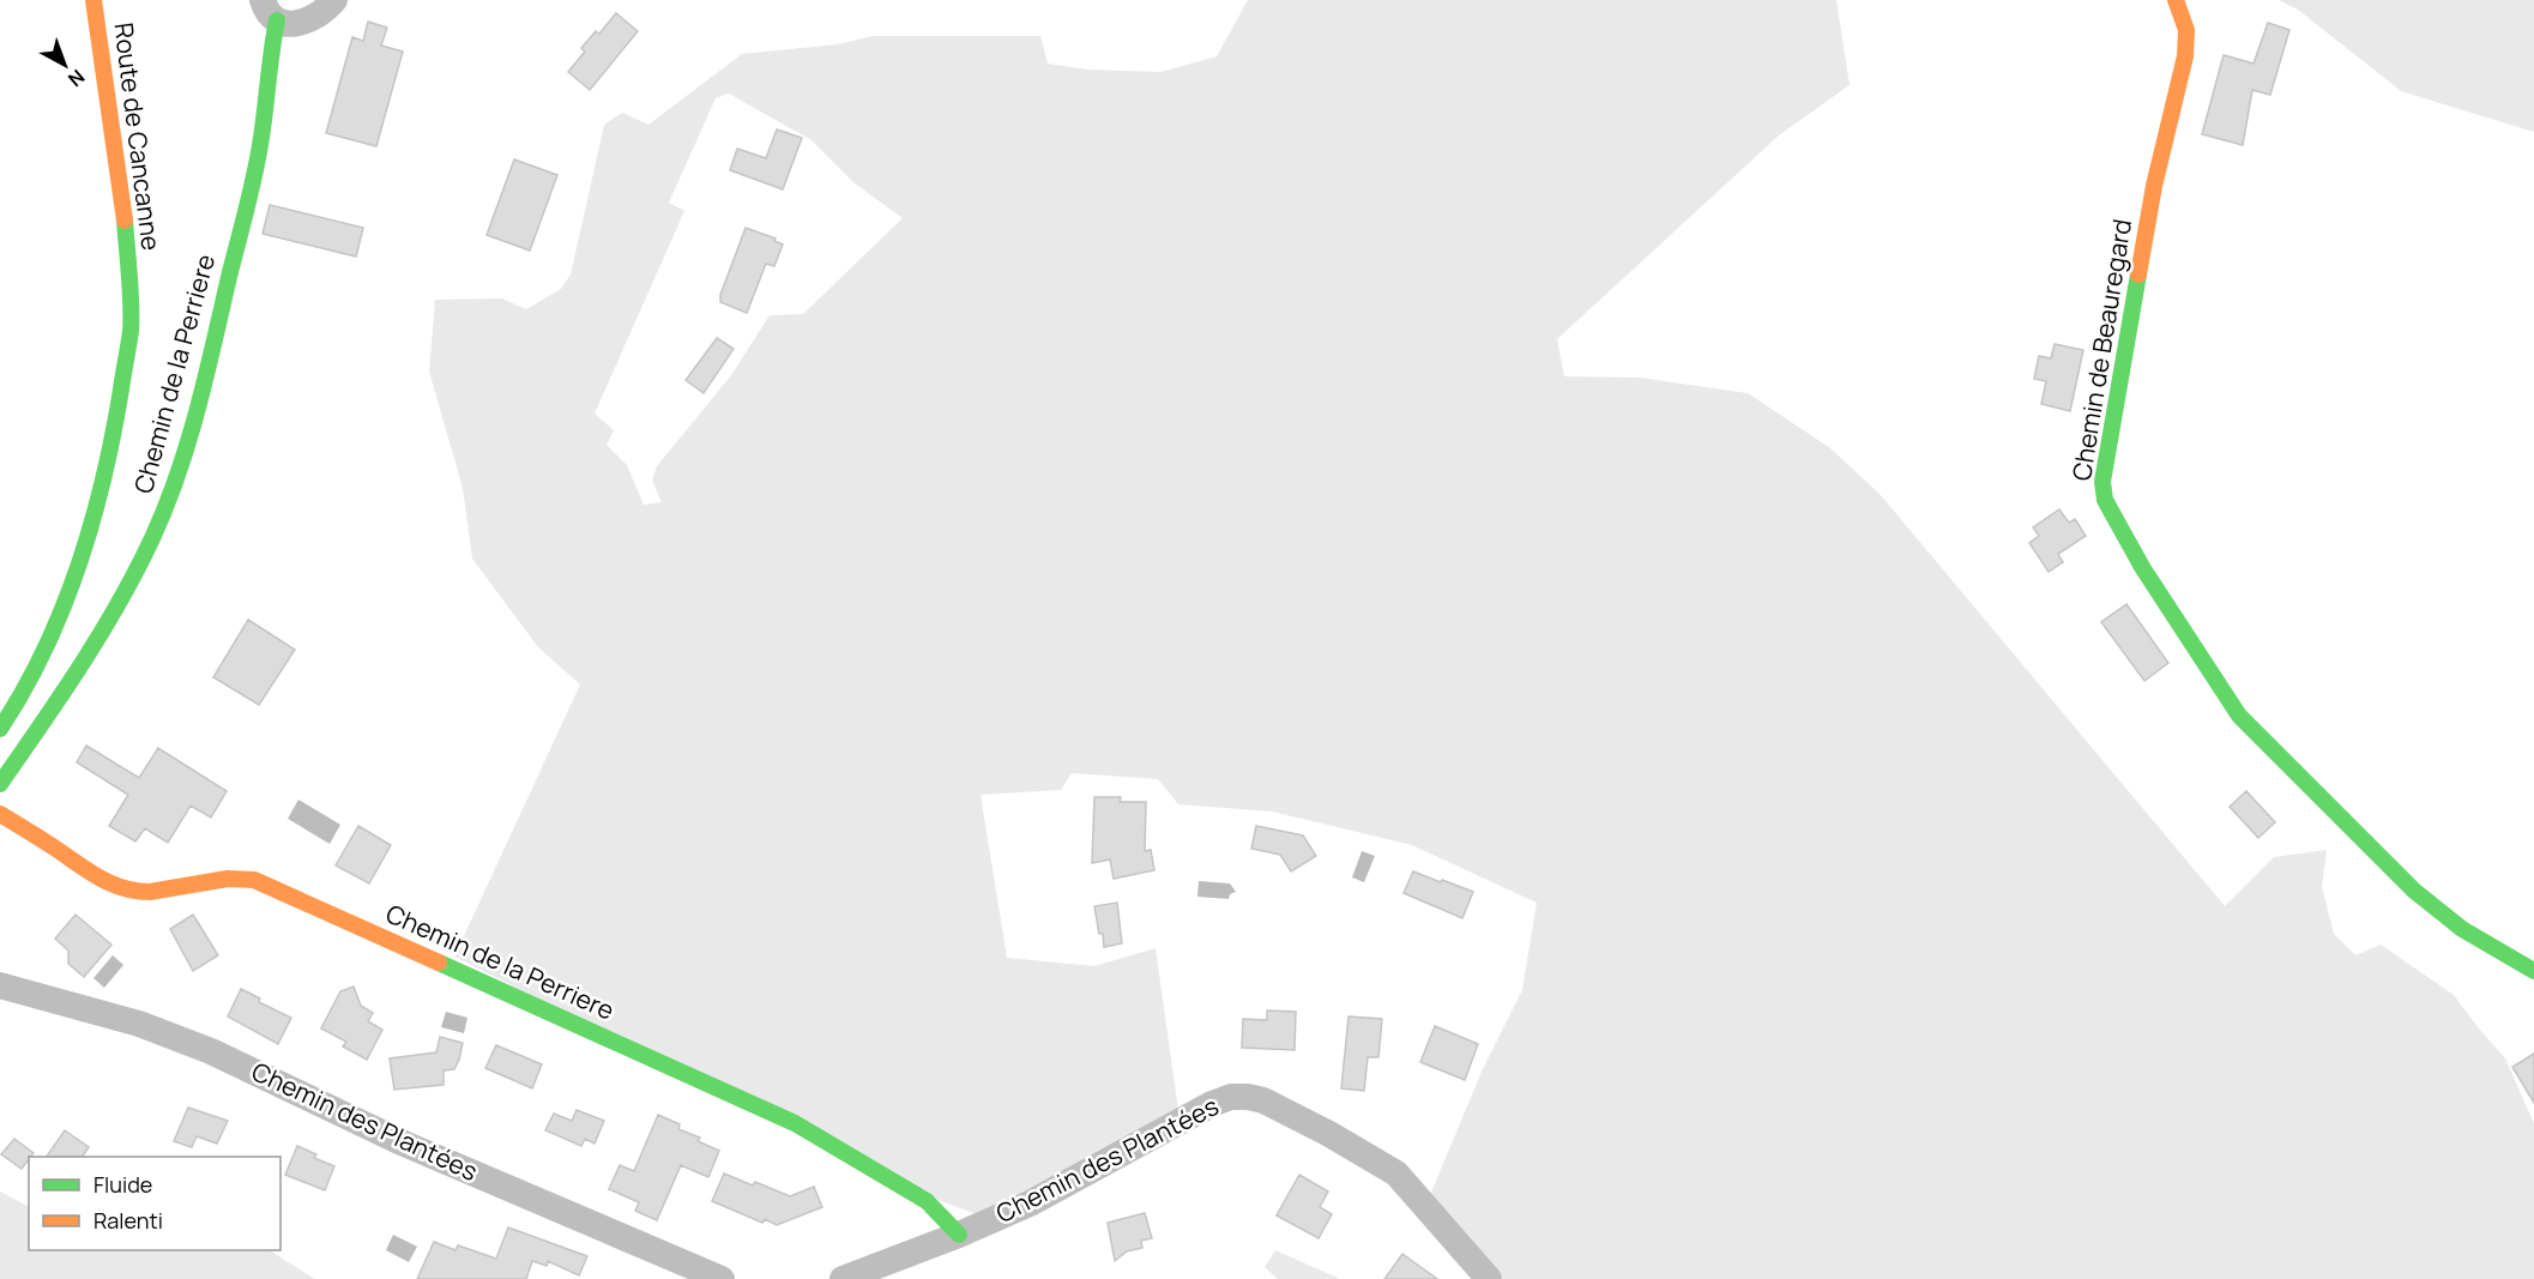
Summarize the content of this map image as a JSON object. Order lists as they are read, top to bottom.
{
  "streets": {
    "street": [
      "Route de Cancanne",
      "Chemin de Beauregard",
      "Chemin de la Perriere",
      "Chemin des Plantées"
    ]
  },
  "crossings": [
    ["Chemin de la Perriere", "Chemin des Plantées"]
  ],
  "legend": ["Fluide", "Ralenti"],
  "north": "bottom right"
}
